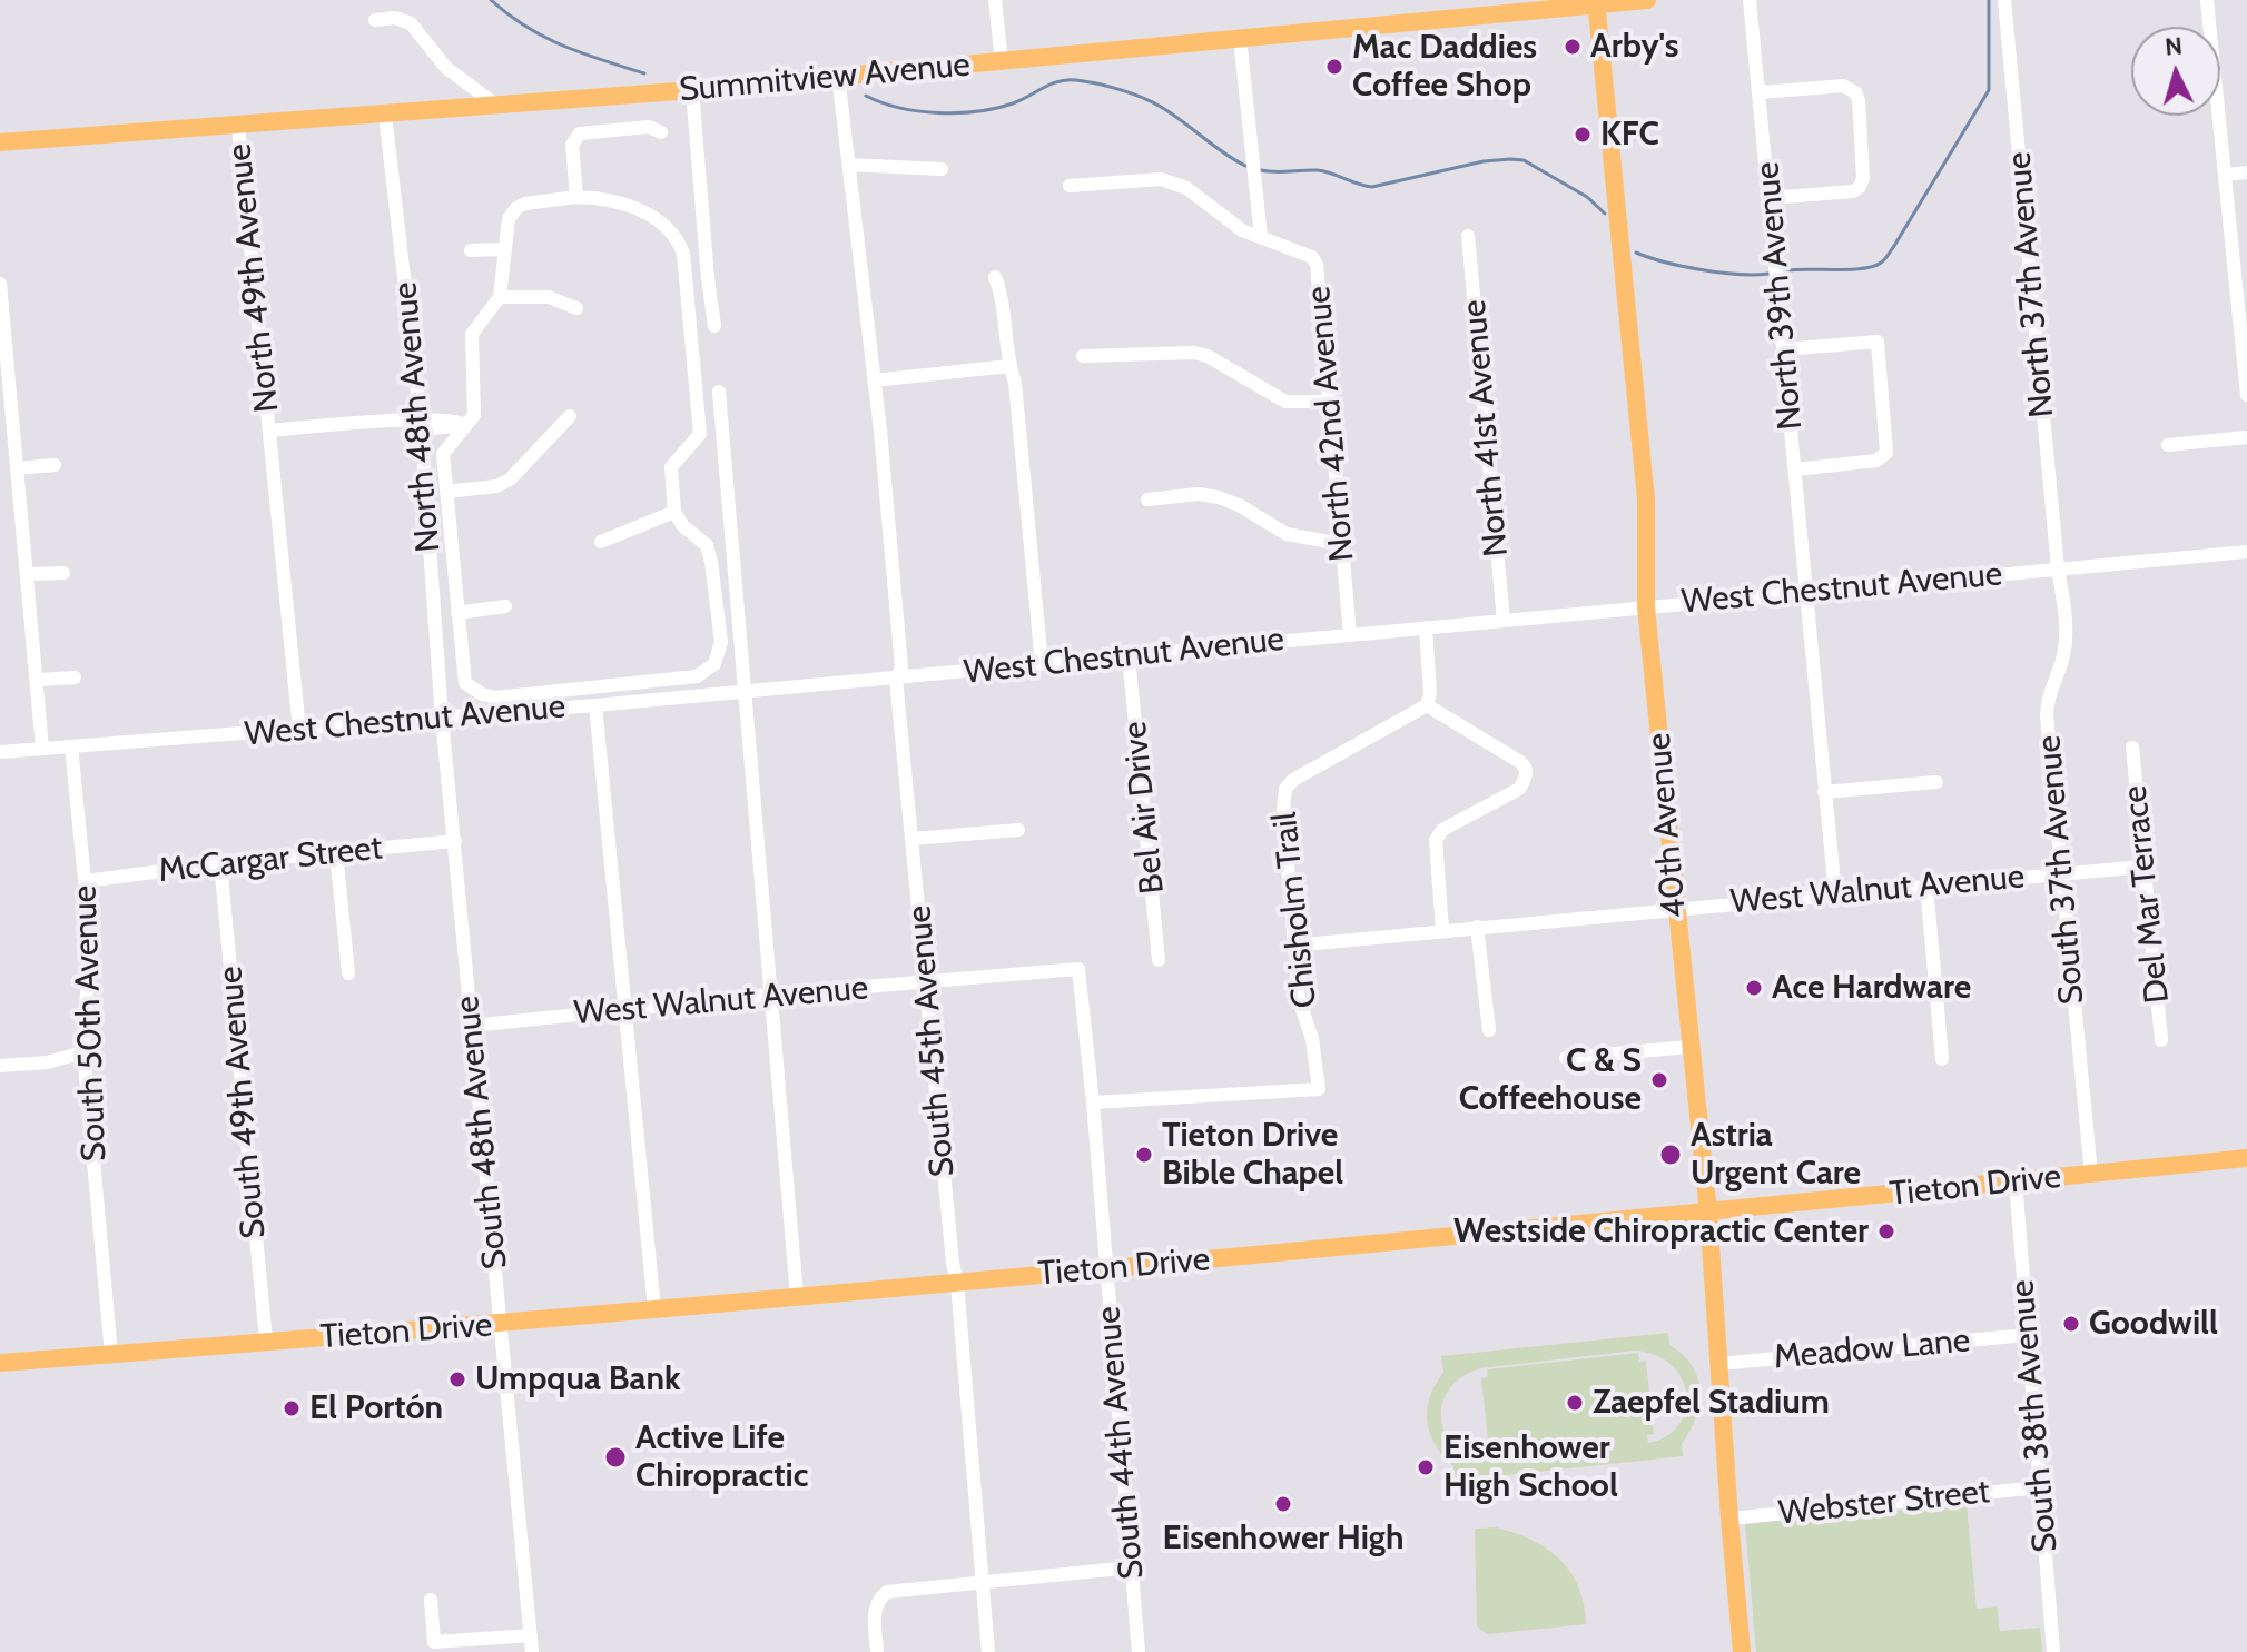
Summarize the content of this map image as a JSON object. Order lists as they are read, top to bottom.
{
  "streets": {
    "main road": ["Summitview Avenue", "40th Avenue", "Tieton Drive"],
    "street": [
      "North 49th Avenue",
      "North 37th Avenue",
      "North 39th Avenue",
      "North 48th Avenue",
      "North 42nd Avenue",
      "North 41st Avenue",
      "West Chestnut Avenue",
      "Bel Air Drive",
      "McCargar Street",
      "South 37th Avenue",
      "West Walnut Avenue",
      "Del Mar Terrace",
      "Chisholm Trail",
      "South 50th Avenue",
      "South 45th Avenue",
      "South 49th Avenue",
      "South 48th Avenue",
      "Meadow Lane",
      "South 38th Avenue",
      "South 44th Avenue",
      "Webster Street"
    ]
  },
  "crossings": [
    ["Summitview Avenue", "North 49th Avenue"],
    ["Summitview Avenue", "North 48th Avenue"],
    ["Summitview Avenue", "40th Avenue"],
    ["Summitview Avenue", "South 45th Avenue"],
    ["North 49th Avenue", "West Chestnut Avenue"],
    ["North 37th Avenue", "West Chestnut Avenue"],
    ["North 37th Avenue", "South 37th Avenue"],
    ["North 39th Avenue", "West Chestnut Avenue"],
    ["North 39th Avenue", "West Walnut Avenue"],
    ["North 48th Avenue", "West Chestnut Avenue"],
    ["North 48th Avenue", "South 48th Avenue"],
    ["North 42nd Avenue", "West Chestnut Avenue"],
    ["North 41st Avenue", "West Chestnut Avenue"],
    ["West Chestnut Avenue", "Bel Air Drive"],
    ["West Chestnut Avenue", "40th Avenue"],
    ["West Chestnut Avenue", "South 37th Avenue"],
    ["West Chestnut Avenue", "South 50th Avenue"],
    ["West Chestnut Avenue", "South 45th Avenue"],
    ["West Chestnut Avenue", "South 48th Avenue"],
    ["40th Avenue", "West Walnut Avenue"],
    ["40th Avenue", "Tieton Drive"],
    ["40th Avenue", "Meadow Lane"],
    ["40th Avenue", "Webster Street"],
    ["McCargar Street", "South 50th Avenue"],
    ["McCargar Street", "South 49th Avenue"],
    ["McCargar Street", "South 48th Avenue"],
    ["South 37th Avenue", "West Walnut Avenue"],
    ["South 37th Avenue", "Tieton Drive"],
    ["West Walnut Avenue", "Del Mar Terrace"],
    ["West Walnut Avenue", "Chisholm Trail"],
    ["West Walnut Avenue", "South 45th Avenue"],
    ["West Walnut Avenue", "South 48th Avenue"],
    ["West Walnut Avenue", "South 44th Avenue"],
    ["Chisholm Trail", "South 44th Avenue"],
    ["South 50th Avenue", "Tieton Drive"],
    ["South 45th Avenue", "Tieton Drive"],
    ["South 49th Avenue", "Tieton Drive"],
    ["South 48th Avenue", "Tieton Drive"],
    ["Tieton Drive", "South 38th Avenue"],
    ["Tieton Drive", "South 44th Avenue"],
    ["Meadow Lane", "South 38th Avenue"],
    ["South 38th Avenue", "Webster Street"]
  ],
  "places": [
    "Arby's",
    "Mac Daddies Coffee Shop",
    "KFC",
    "Ace Hardware",
    "C & S Coffeehouse",
    "Tieton Drive Bible Chapel",
    "Astria Urgent Care",
    "Westside Chiropractic Center",
    "Goodwill",
    "Umpqua Bank",
    "Zaepfel Stadium",
    "El Portón",
    "Active Life Chiropractic",
    "Eisenhower High School",
    "Eisenhower High"
  ],
  "north": "top"
}
